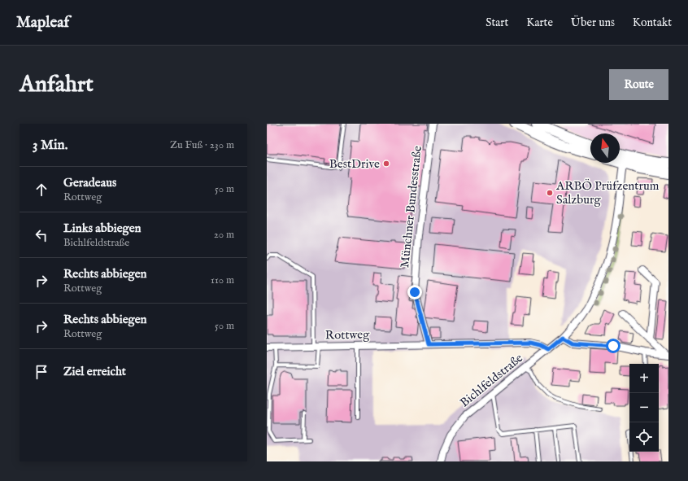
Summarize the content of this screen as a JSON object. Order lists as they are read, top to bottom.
{
  "streets": {
    "street": ["Münchner Bundesstraße", "Rottweg", "Bichlfeldstraße"]
  },
  "crossings": [
    ["Münchner Bundesstraße", "Rottweg"],
    ["Rottweg", "Bichlfeldstraße"]
  ],
  "places": ["BestDrive", "ARBÖ Prüfzentrum Salzburg"],
  "north": "top",
  "page": {
    "header": "Mapleaf",
    "nav": [
      "Start",
      "Karte",
      "Über uns",
      "Kontakt"
    ],
    "buttons": "Route",
    "title": "Anfahrt",
    "heading": ["3 Min.", "Zu Fuß · 230 m"],
    "list": [
      ["Geradeaus", "Rottweg", "50 m"],
      ["Links abbiegen", "Bichlfeldstraße", "20 m"],
      ["Rechts abbiegen", "Rottweg", "110 m"],
      ["Rechts abbiegen", "Rottweg", "50 m"],
      "Ziel erreicht"
    ],
    "map_buttons": ["+", "−"]
  }
}
